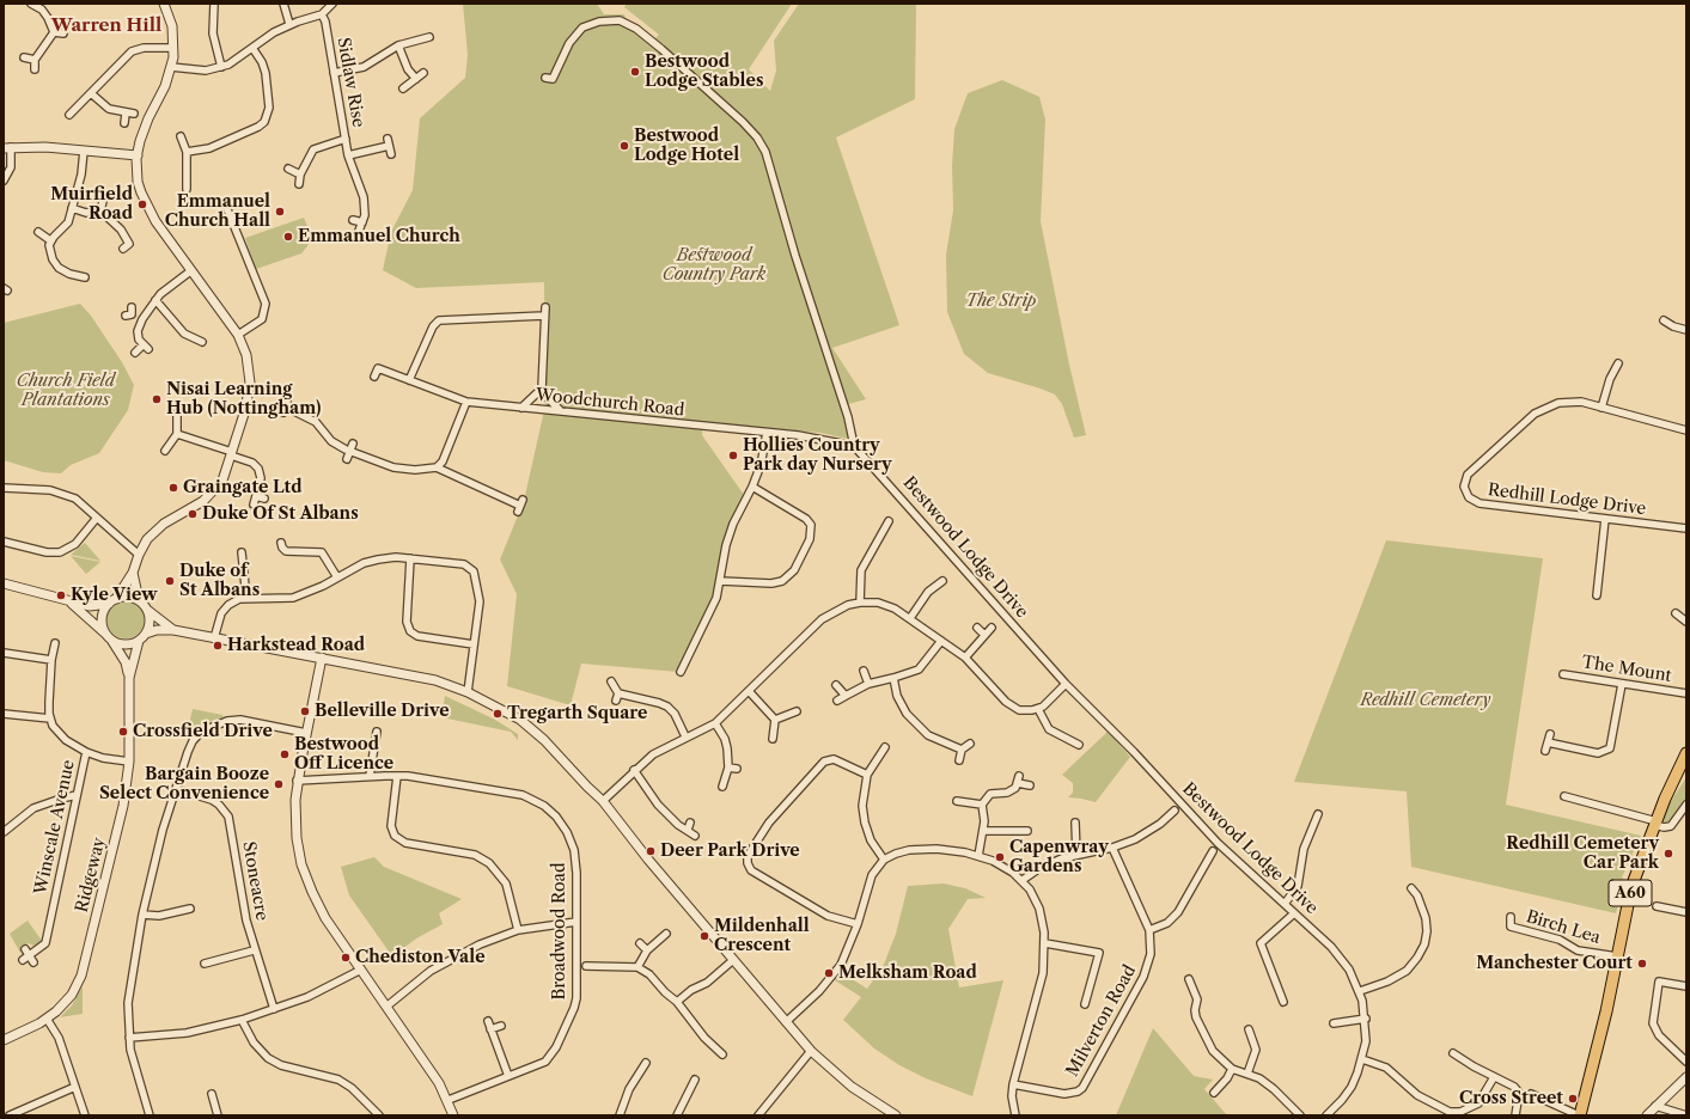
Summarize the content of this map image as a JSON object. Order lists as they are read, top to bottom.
{
  "streets": {
    "highway": ["A60"],
    "street": [
      "Sidlaw Rise",
      "Woodchurch Road",
      "Redhill Lodge Drive",
      "Bestwood Lodge Drive",
      "The Mount",
      "Winscale Avenue",
      "Ridgeway",
      "Stoneacre",
      "Birch Lea",
      "Broadwood Road",
      "Milverton Road"
    ]
  },
  "crossings": [
    ["Woodchurch Road", "Bestwood Lodge Drive"],
    ["A60", "Birch Lea"]
  ],
  "districts": ["Warren Hill"],
  "parks": [
    "Bestwood Country Park",
    "The Strip",
    "Church Field Plantations",
    "Redhill Cemetery"
  ],
  "places": [
    "Bestwood Lodge Stables",
    "Bestwood Lodge Hotel",
    "Muirfield Road",
    "Emmanuel Church Hall",
    "Emmanuel Church",
    "Nisai Learning Hub (Nottingham)",
    "Hollies Country Park day Nursery",
    "Graingate Ltd",
    "Duke Of St Albans",
    "Duke of St Albans",
    "Kyle View",
    "Harkstead Road",
    "Belleville Drive",
    "Tregarth Square",
    "Crossfield Drive",
    "Bestwood Off Licence",
    "Bargain Booze Select Convenience",
    "Deer Park Drive",
    "Redhill Cemetery Car Park",
    "Capenwray Gardens",
    "Mildenhall Crescent",
    "Chediston Vale",
    "Manchester Court",
    "Melksham Road",
    "Cross Street"
  ]
}
